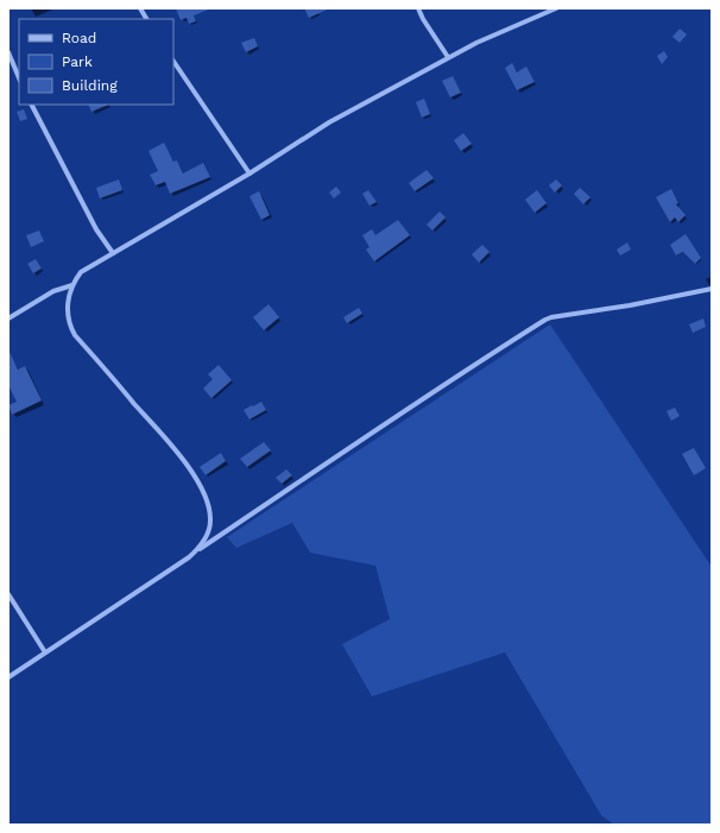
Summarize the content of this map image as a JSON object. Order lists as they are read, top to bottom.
{
  "legend": ["Road", "Park", "Building"]
}
